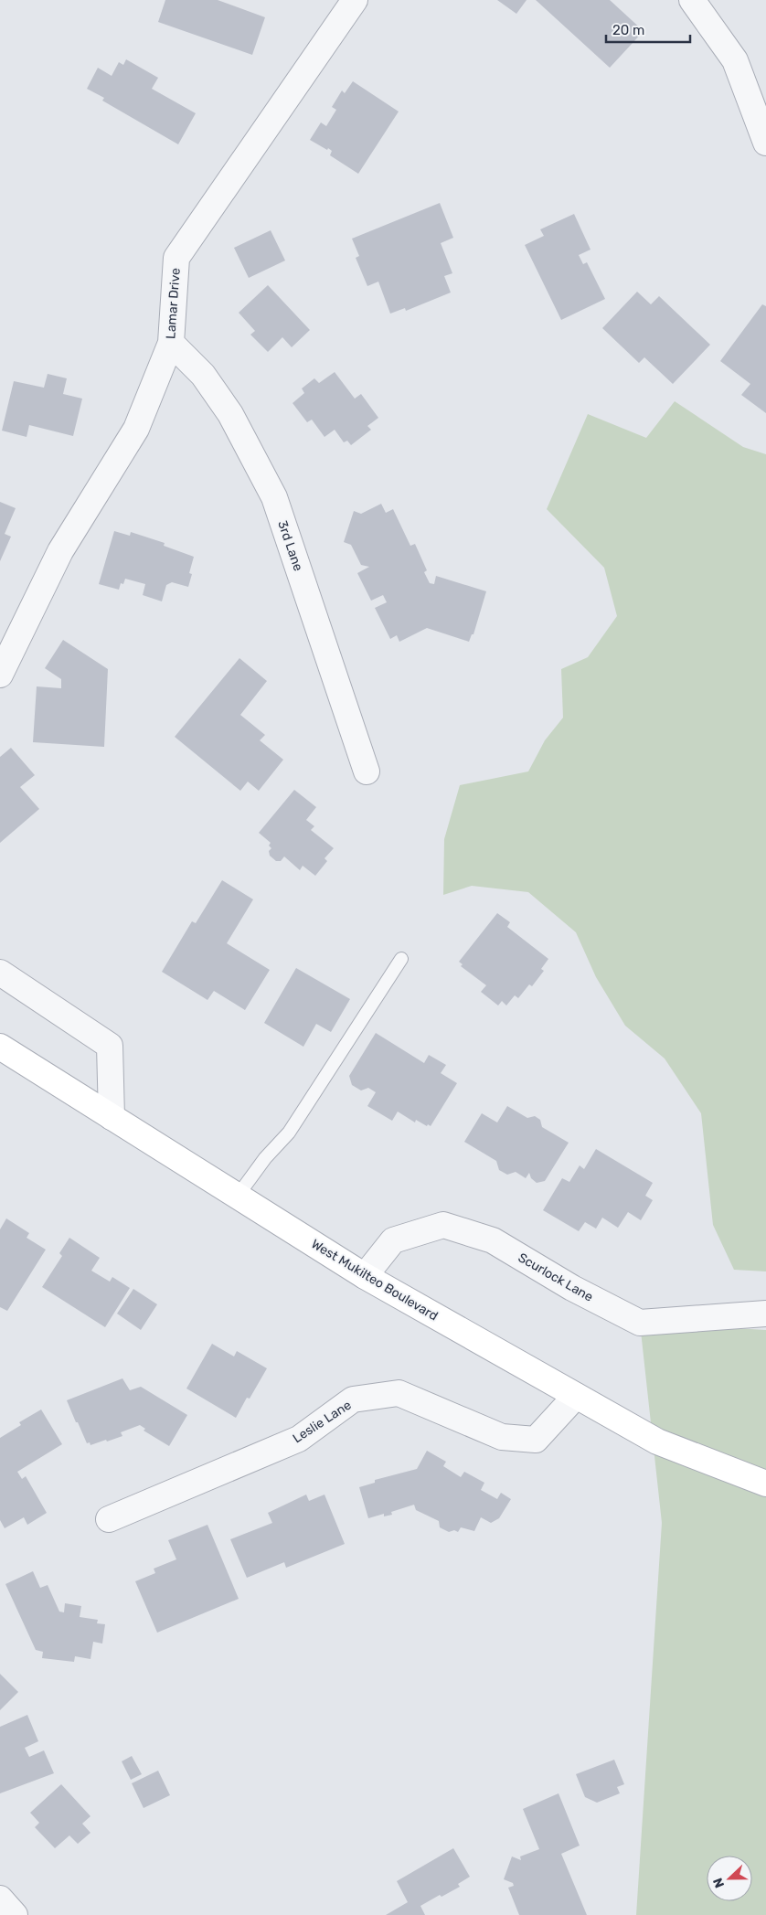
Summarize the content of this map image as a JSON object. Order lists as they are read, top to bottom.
{
  "streets": {
    "main road": ["West Mukilteo Boulevard"],
    "street": [
      "Lamar Drive",
      "3rd Lane",
      "Scurlock Lane",
      "Leslie Lane"
    ]
  },
  "crossings": [
    ["Lamar Drive", "3rd Lane"],
    ["Scurlock Lane", "West Mukilteo Boulevard"],
    ["West Mukilteo Boulevard", "Leslie Lane"]
  ],
  "scale_bar": "20 m",
  "north": "left"
}
